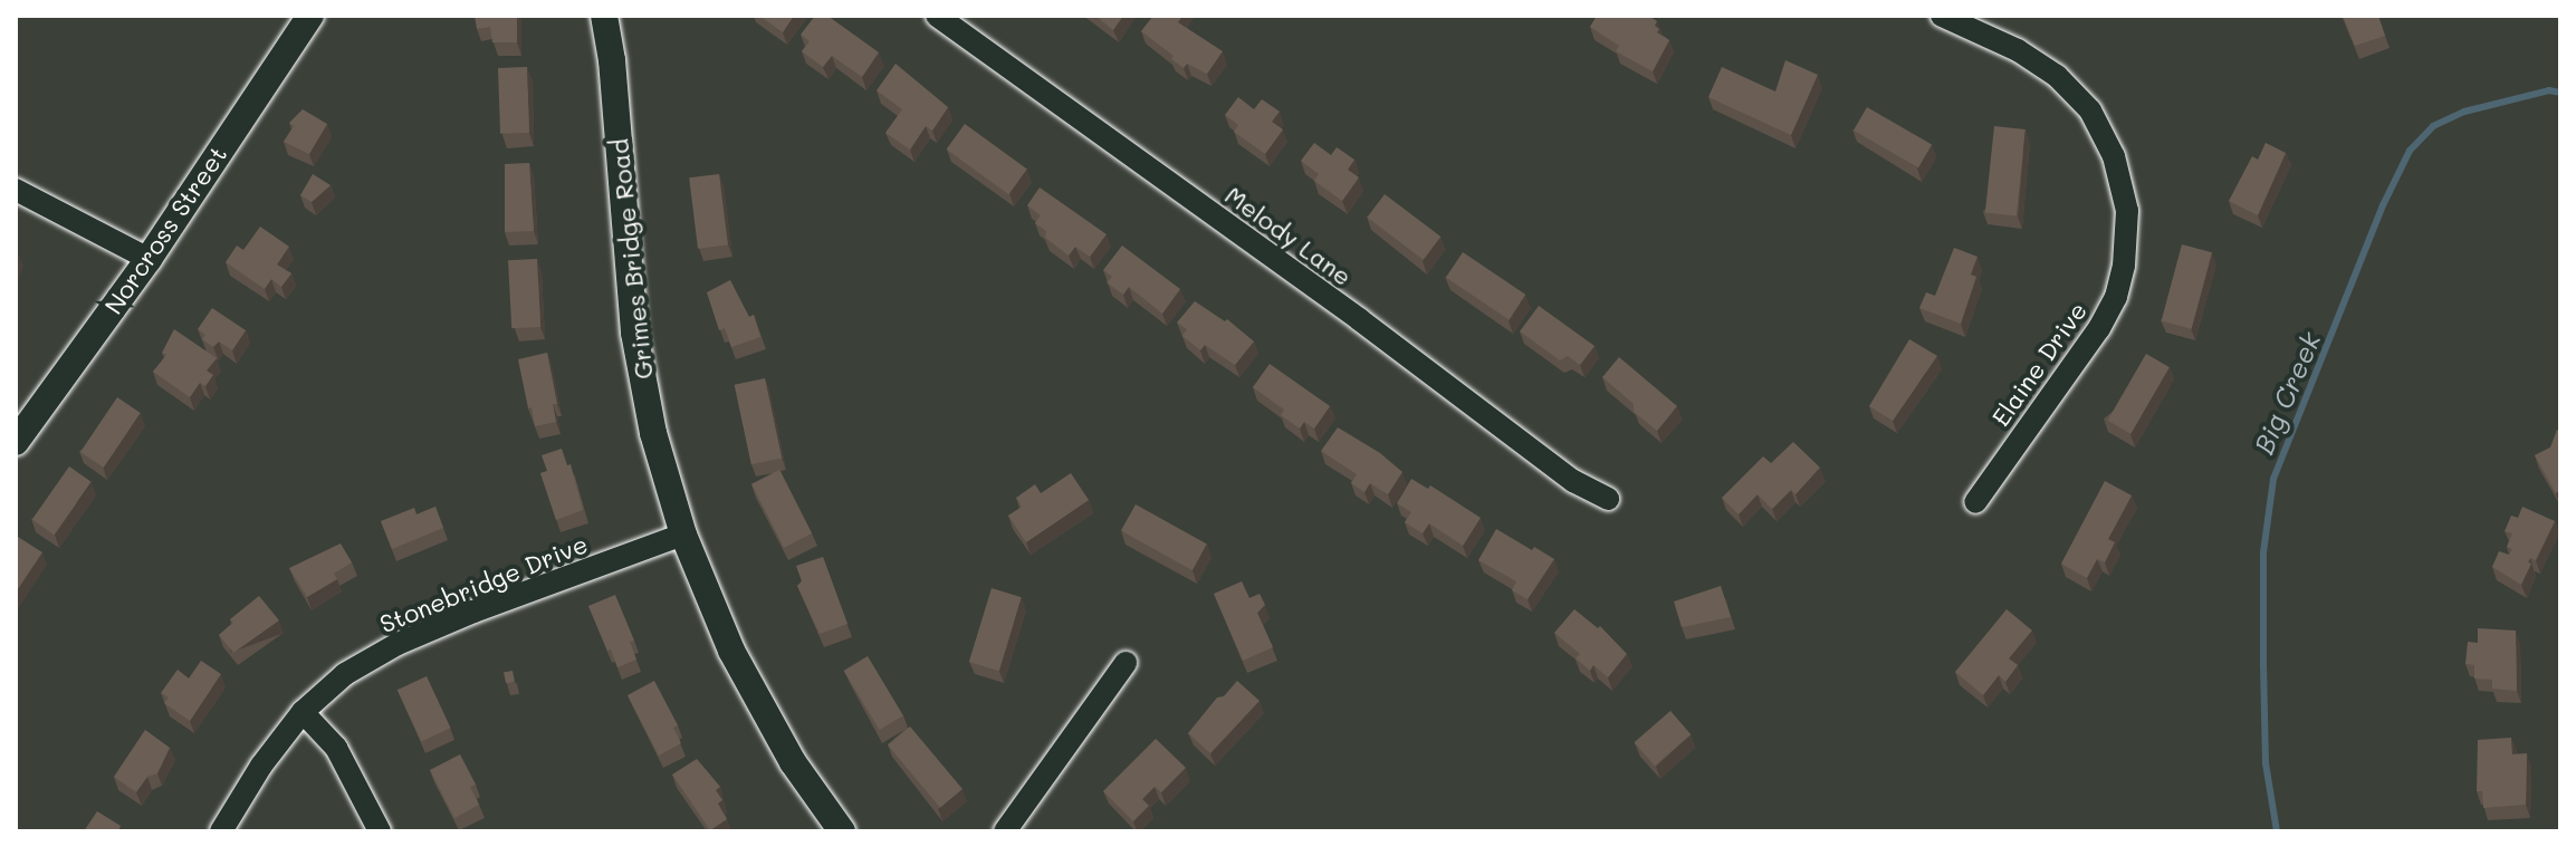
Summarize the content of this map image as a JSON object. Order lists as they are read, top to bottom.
{
  "streets": {
    "street": [
      "Norcross Street",
      "Melody Lane",
      "Grimes Bridge Road",
      "Elaine Drive",
      "Stonebridge Drive"
    ]
  },
  "crossings": [
    ["Grimes Bridge Road", "Stonebridge Drive"]
  ],
  "water": ["Big Creek"]
}
